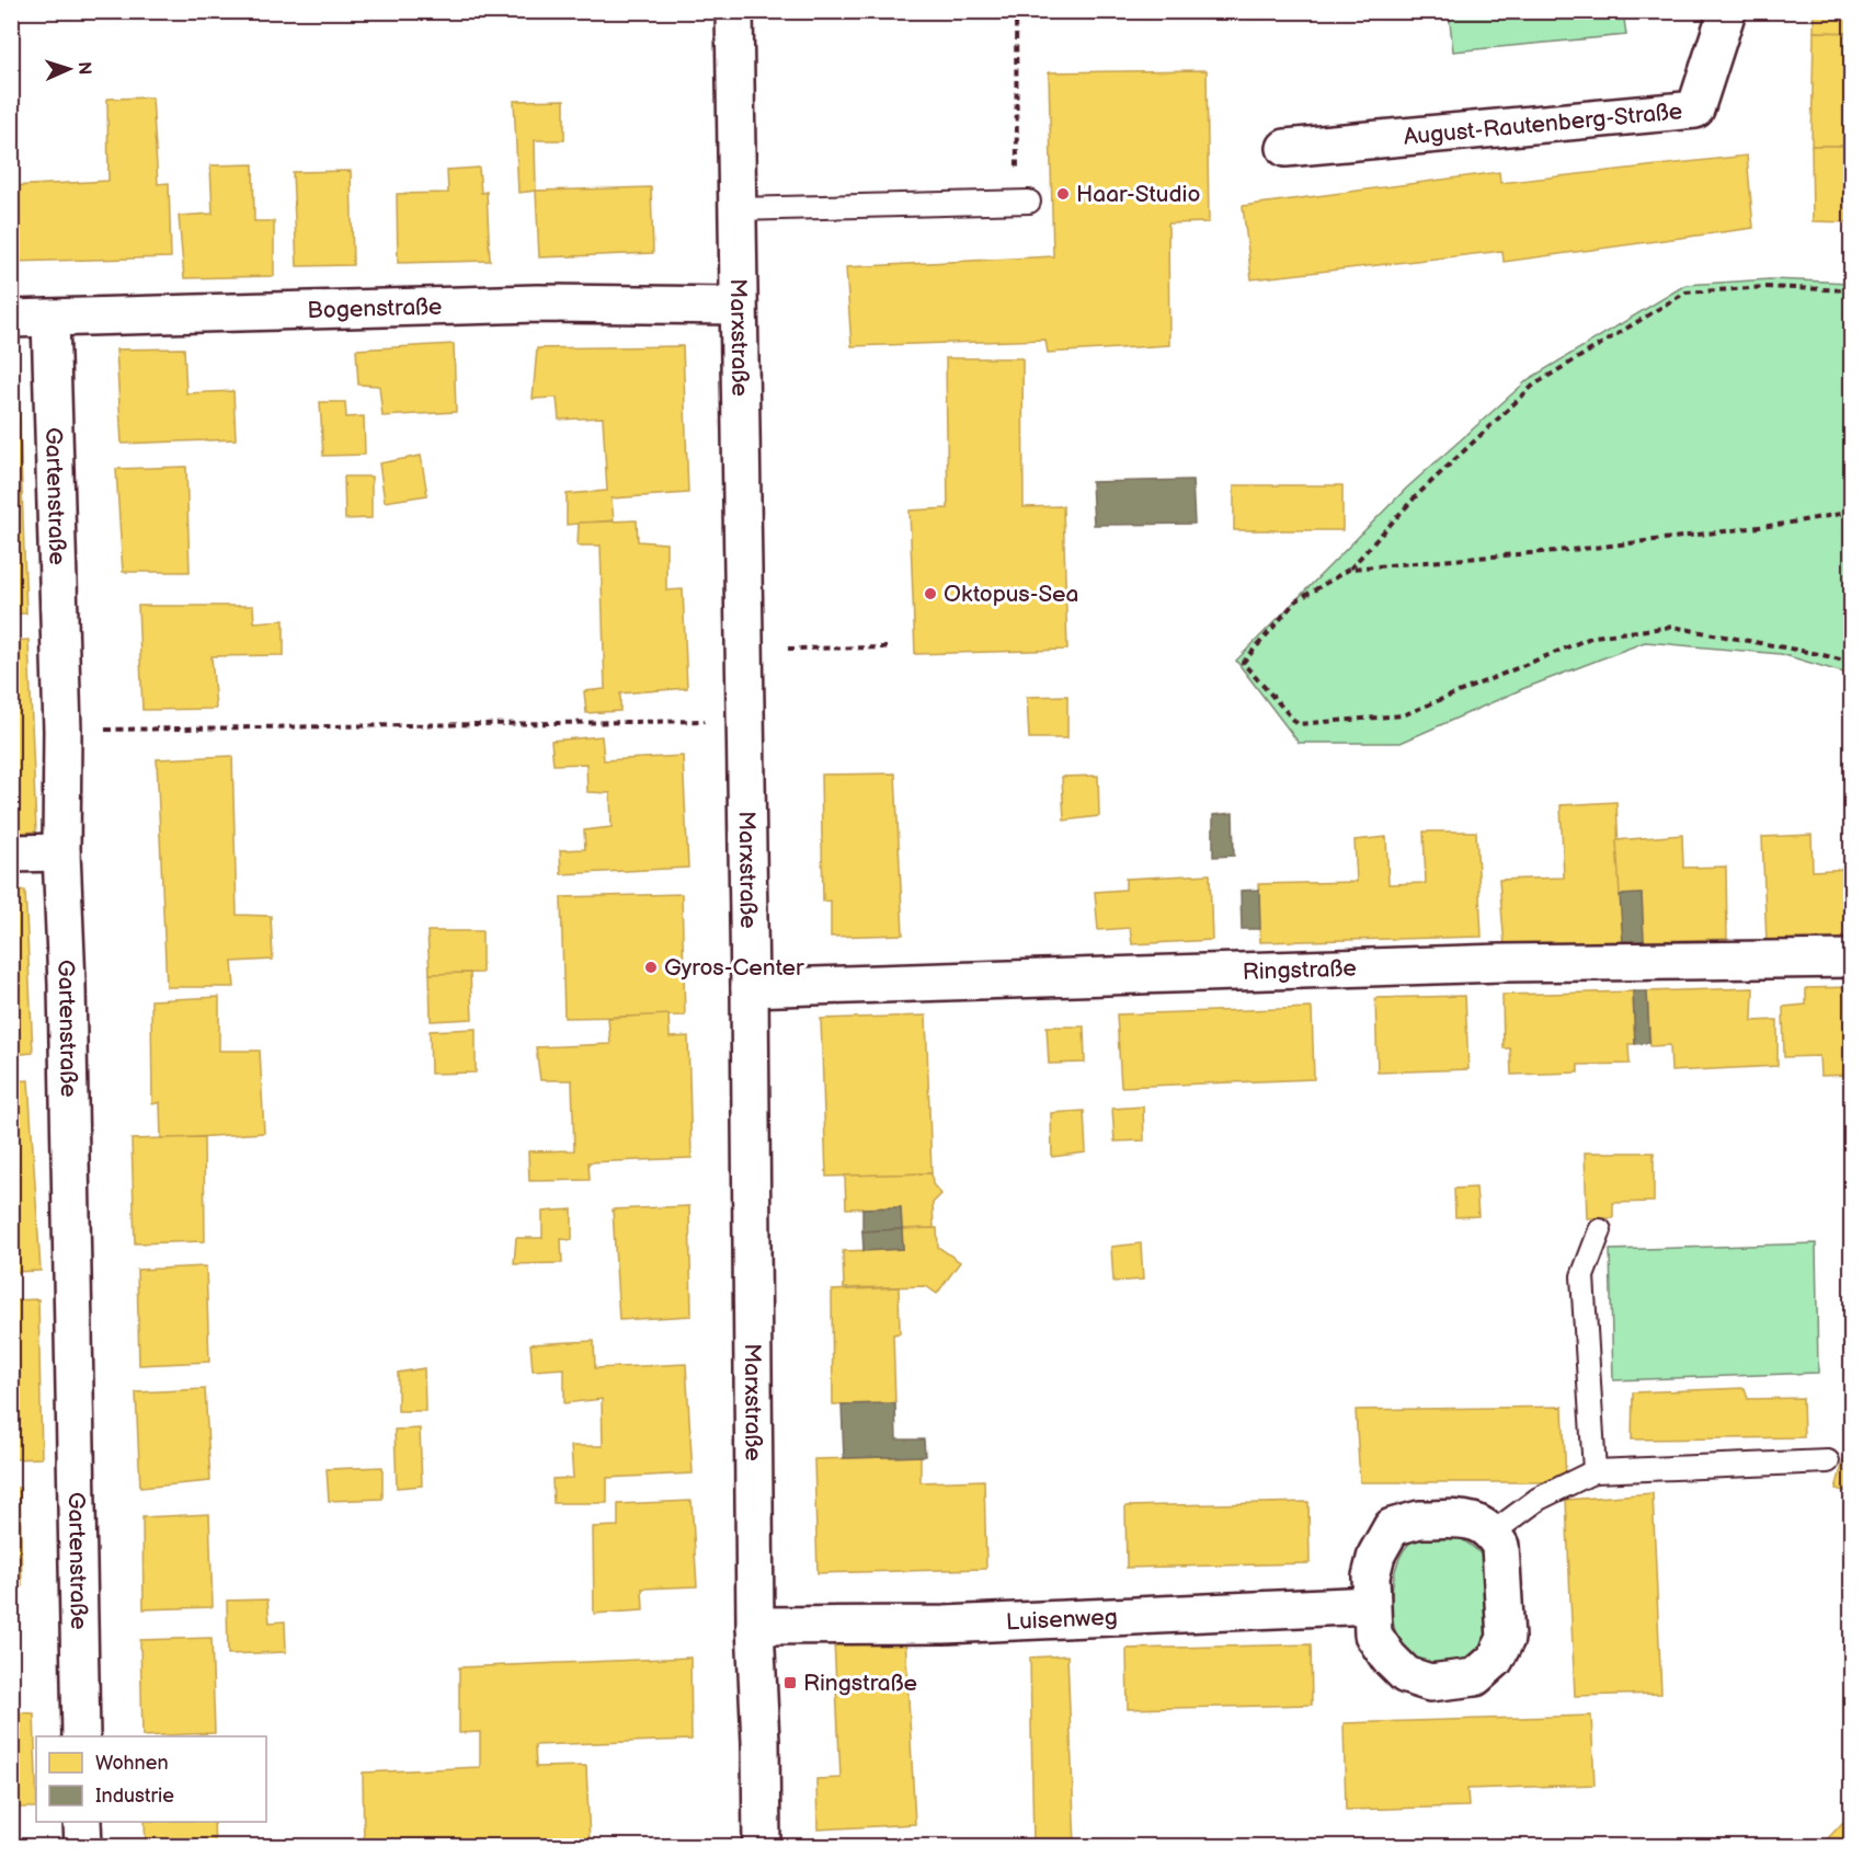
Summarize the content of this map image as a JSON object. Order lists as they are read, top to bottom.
{
  "streets": {
    "street": [
      "August-Rautenberg-Straße",
      "Bogenstraße",
      "Marxstraße",
      "Gartenstraße",
      "Ringstraße",
      "Luisenweg"
    ]
  },
  "crossings": [
    ["Bogenstraße", "Marxstraße"],
    ["Bogenstraße", "Gartenstraße"],
    ["Marxstraße", "Ringstraße"],
    ["Marxstraße", "Luisenweg"]
  ],
  "places": {
    "other": ["Haar-Studio", "Oktopus-Sea", "Gyros-Center"],
    "transit": ["Ringstraße"]
  },
  "legend": ["Wohnen", "Industrie"],
  "north": "right"
}
